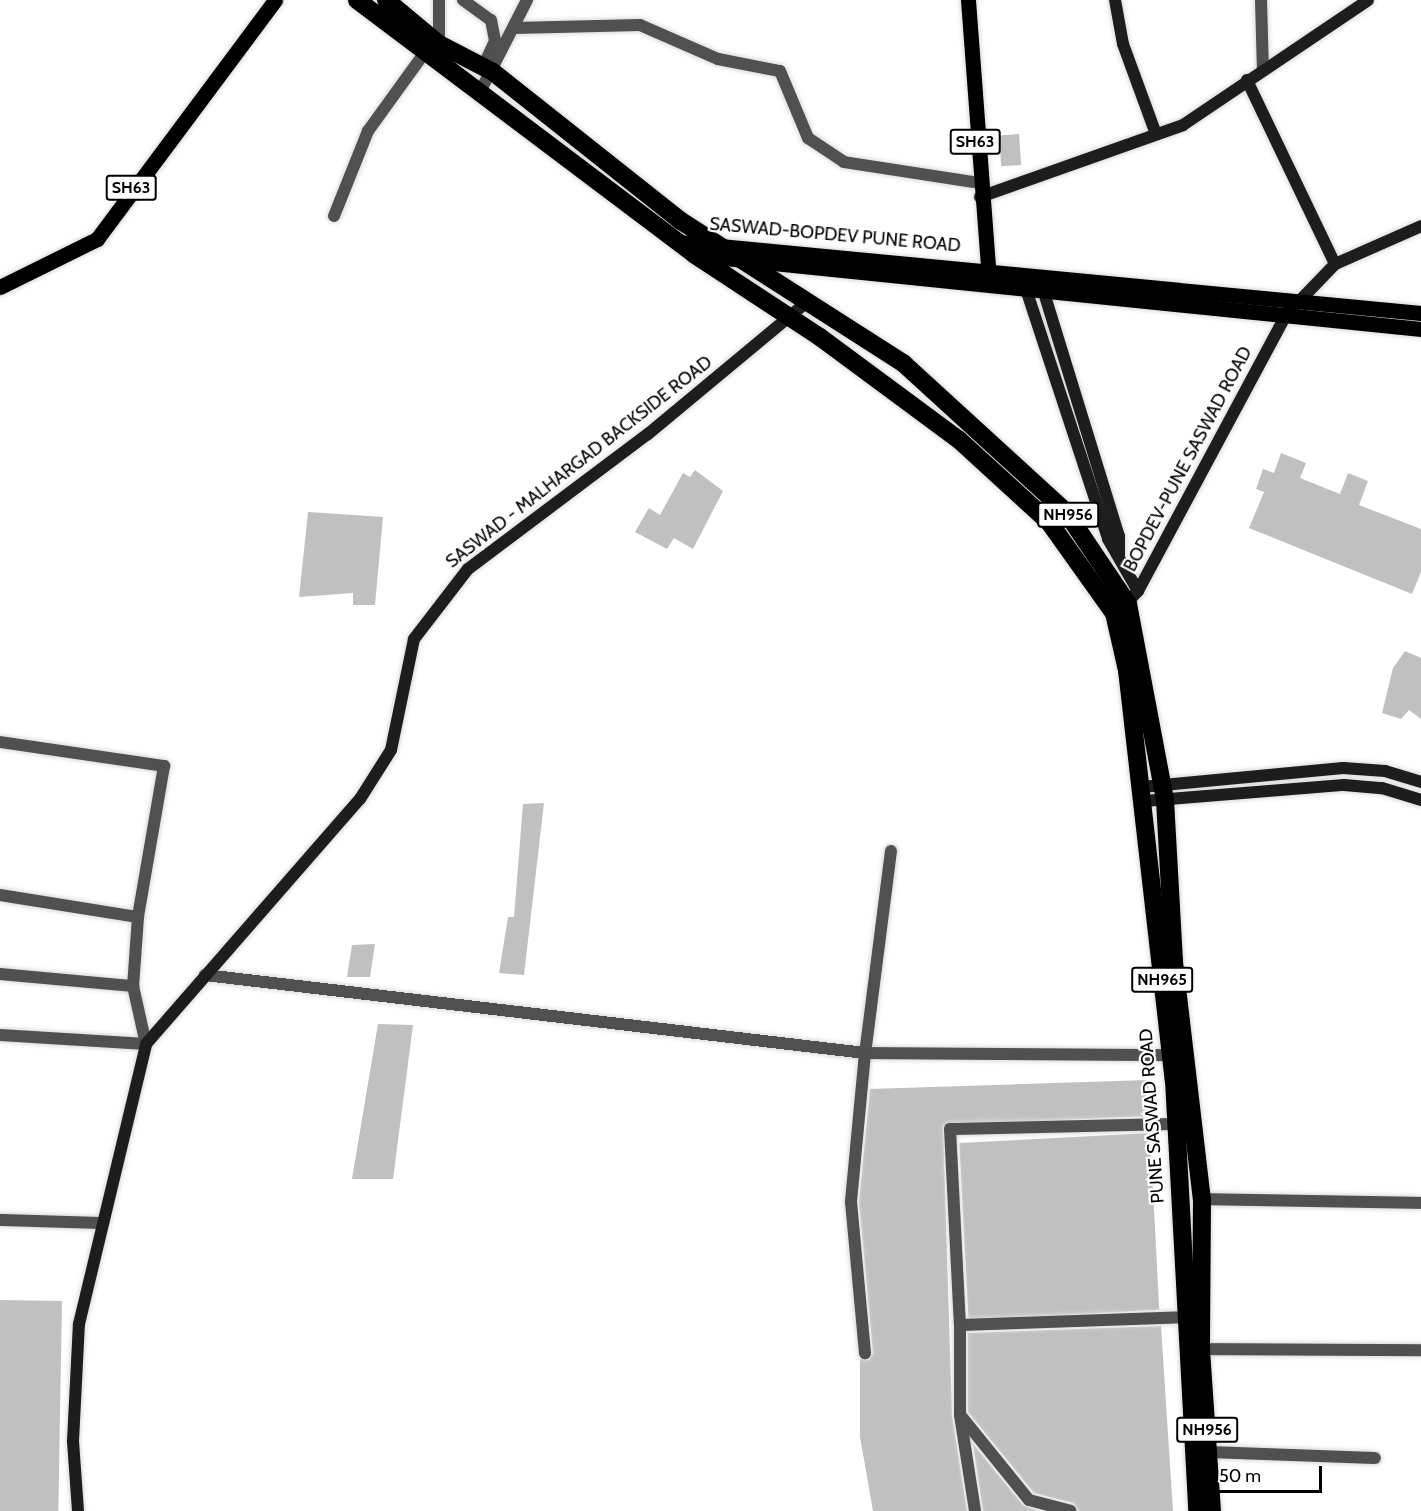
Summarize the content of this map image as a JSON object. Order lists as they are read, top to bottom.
{
  "streets": {
    "highway": ["NH956", "NH965", "PUNE SASWAD ROAD"],
    "main road": ["SH63", "SASWAD-BOPDEV PUNE ROAD"],
    "street": ["BOPDEV-PUNE SASWAD ROAD", "SASWAD - MALHARGAD BACKSIDE ROAD"]
  },
  "crossings": [
    ["SH63", "SASWAD-BOPDEV PUNE ROAD"],
    ["SASWAD-BOPDEV PUNE ROAD", "NH956"],
    ["BOPDEV-PUNE SASWAD ROAD", "NH956"],
    ["BOPDEV-PUNE SASWAD ROAD", "NH965"],
    ["BOPDEV-PUNE SASWAD ROAD", "PUNE SASWAD ROAD"],
    ["SASWAD - MALHARGAD BACKSIDE ROAD", "NH956"],
    ["NH956", "NH965"],
    ["NH956", "PUNE SASWAD ROAD"],
    ["NH965", "PUNE SASWAD ROAD"]
  ],
  "scale_bar": "50 m"
}
